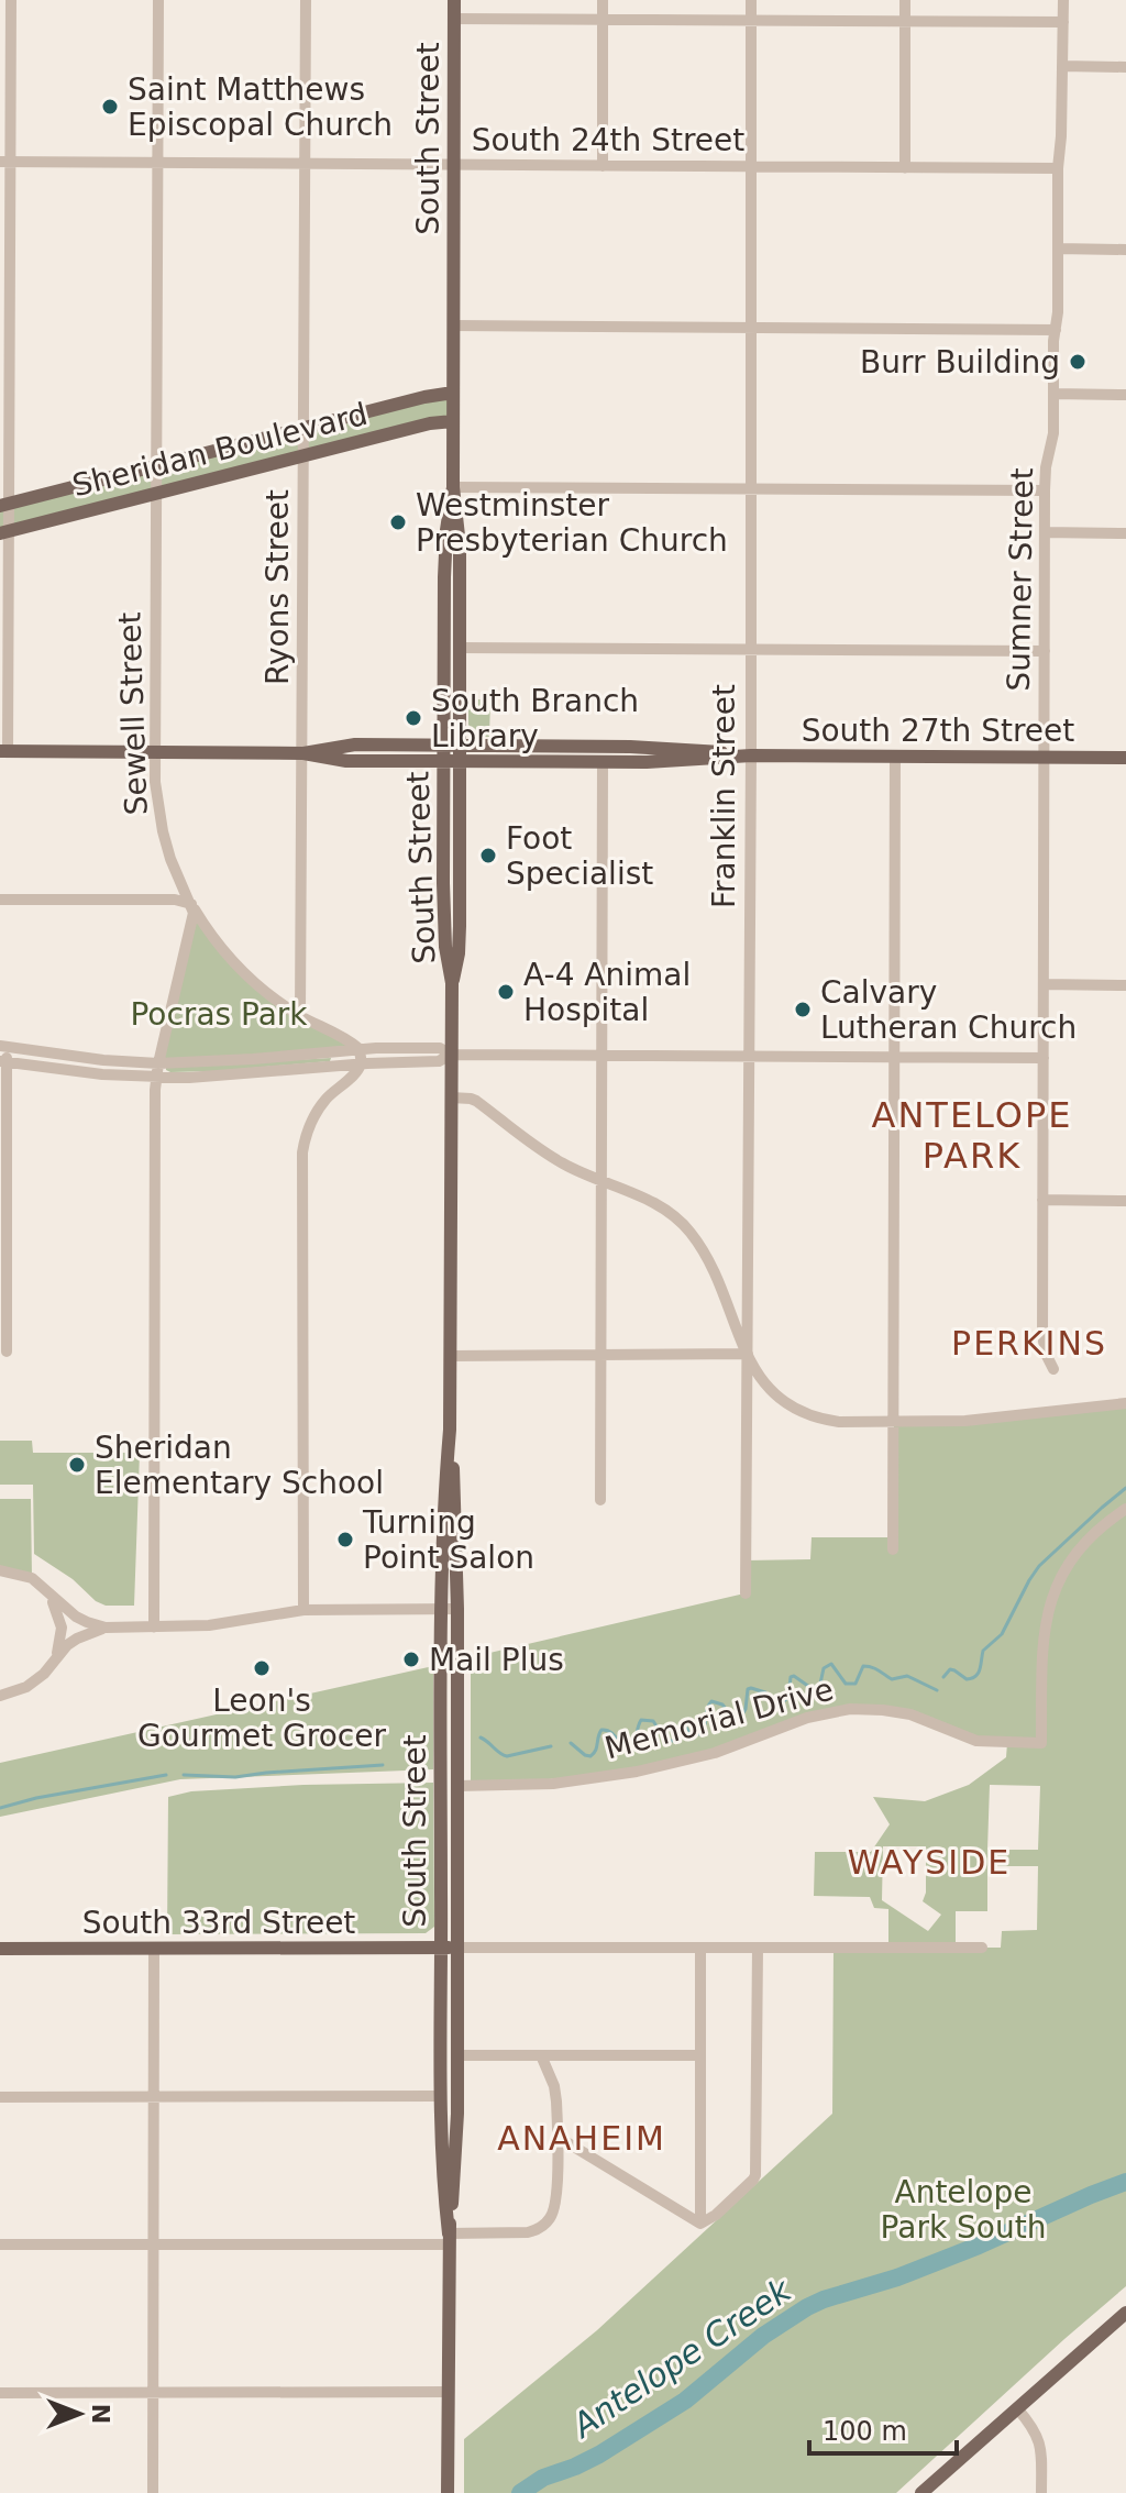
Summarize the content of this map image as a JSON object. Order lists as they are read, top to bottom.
{
  "streets": {
    "main road": [
      "South Street",
      "Sheridan Boulevard",
      "South 27th Street",
      "South 33rd Street"
    ],
    "street": [
      "South 24th Street",
      "Sumner Street",
      "Ryons Street",
      "Sewell Street",
      "Franklin Street",
      "Memorial Drive"
    ]
  },
  "crossings": [
    ["South Street", "South 24th Street"],
    ["South Street", "Sheridan Boulevard"],
    ["South Street", "South 27th Street"],
    ["South Street", "Memorial Drive"],
    ["South Street", "South 33rd Street"],
    ["South 24th Street", "Sumner Street"],
    ["South 24th Street", "Ryons Street"],
    ["South 24th Street", "Sewell Street"],
    ["South 24th Street", "Franklin Street"],
    ["Sheridan Boulevard", "Ryons Street"],
    ["Sheridan Boulevard", "Sewell Street"],
    ["Sumner Street", "South 27th Street"],
    ["Ryons Street", "Sewell Street"],
    ["Ryons Street", "South 27th Street"],
    ["Sewell Street", "South 27th Street"],
    ["South 27th Street", "Franklin Street"]
  ],
  "districts": [
    "ANTELOPE PARK",
    "PERKINS",
    "WAYSIDE",
    "ANAHEIM"
  ],
  "water": ["Antelope Creek"],
  "parks": ["Pocras Park", "Antelope Park South"],
  "places": [
    "Saint Matthews Episcopal Church",
    "Burr Building",
    "Westminster Presbyterian Church",
    "South Branch Library",
    "Foot Specialist",
    "A-4 Animal Hospital",
    "Calvary Lutheran Church",
    "Sheridan Elementary School",
    "Turning Point Salon",
    "Mail Plus",
    "Leon's Gourmet Grocer"
  ],
  "scale_bar": "100 m",
  "north": "right"
}
